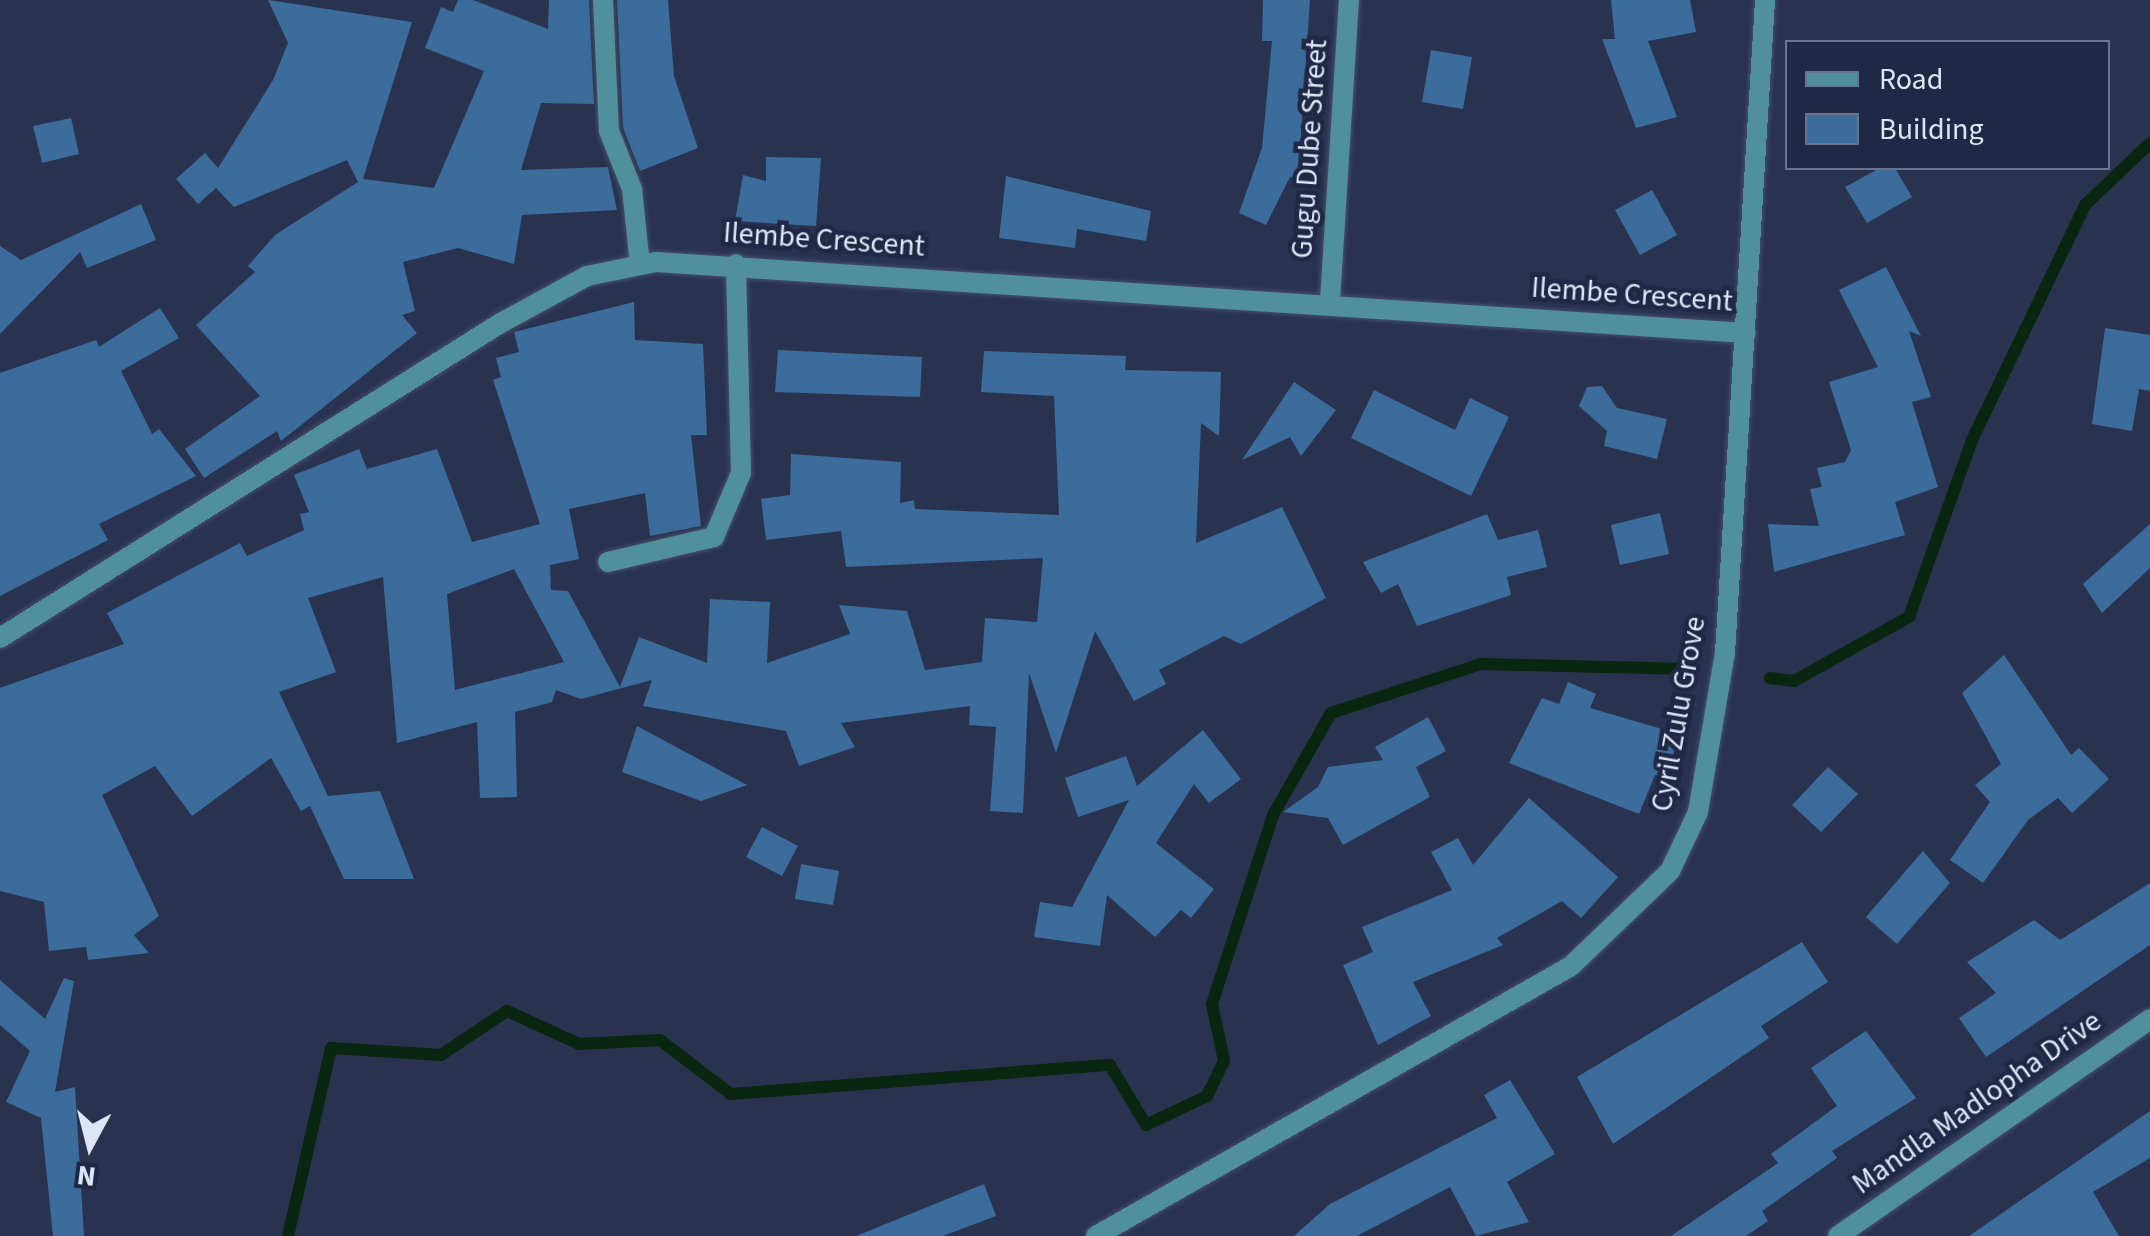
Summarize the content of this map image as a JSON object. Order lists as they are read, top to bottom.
{
  "streets": {
    "street": [
      "Gugu Dube Street",
      "Ilembe Crescent",
      "Cyril Zulu Grove",
      "Mandla Madlopha Drive"
    ]
  },
  "crossings": [
    ["Gugu Dube Street", "Ilembe Crescent"],
    ["Ilembe Crescent", "Cyril Zulu Grove"]
  ],
  "legend": ["Road", "Building"],
  "north": "bottom"
}
